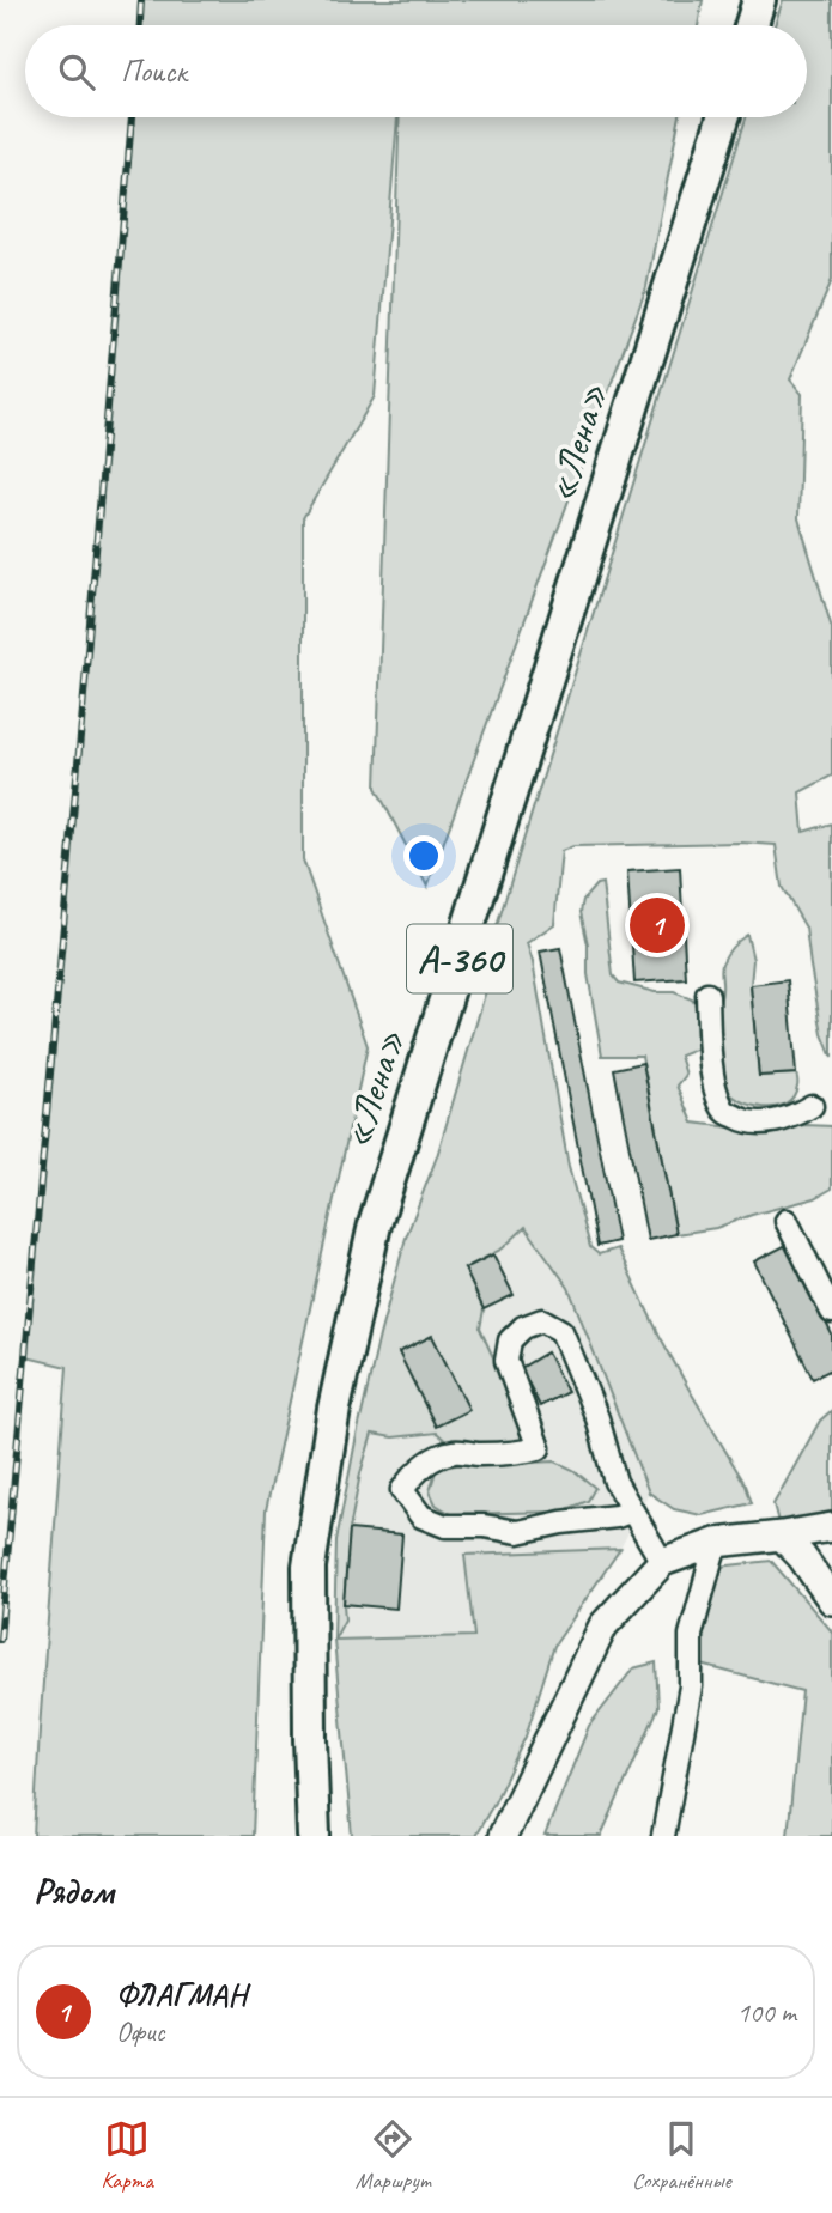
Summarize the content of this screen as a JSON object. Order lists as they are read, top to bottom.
{
  "streets": {
    "highway": ["«Лена»", "А-360"]
  },
  "page": {
    "search": "Поиск",
    "pins": "1",
    "heading": "Рядом",
    "list": [
      {
        "mark": "1",
        "name": "ФЛАГМАН",
        "note": "Офис",
        "value": "100 m"
      }
    ],
    "nav": ["Карта", "Маршрут", "Сохранённые"]
  }
}
